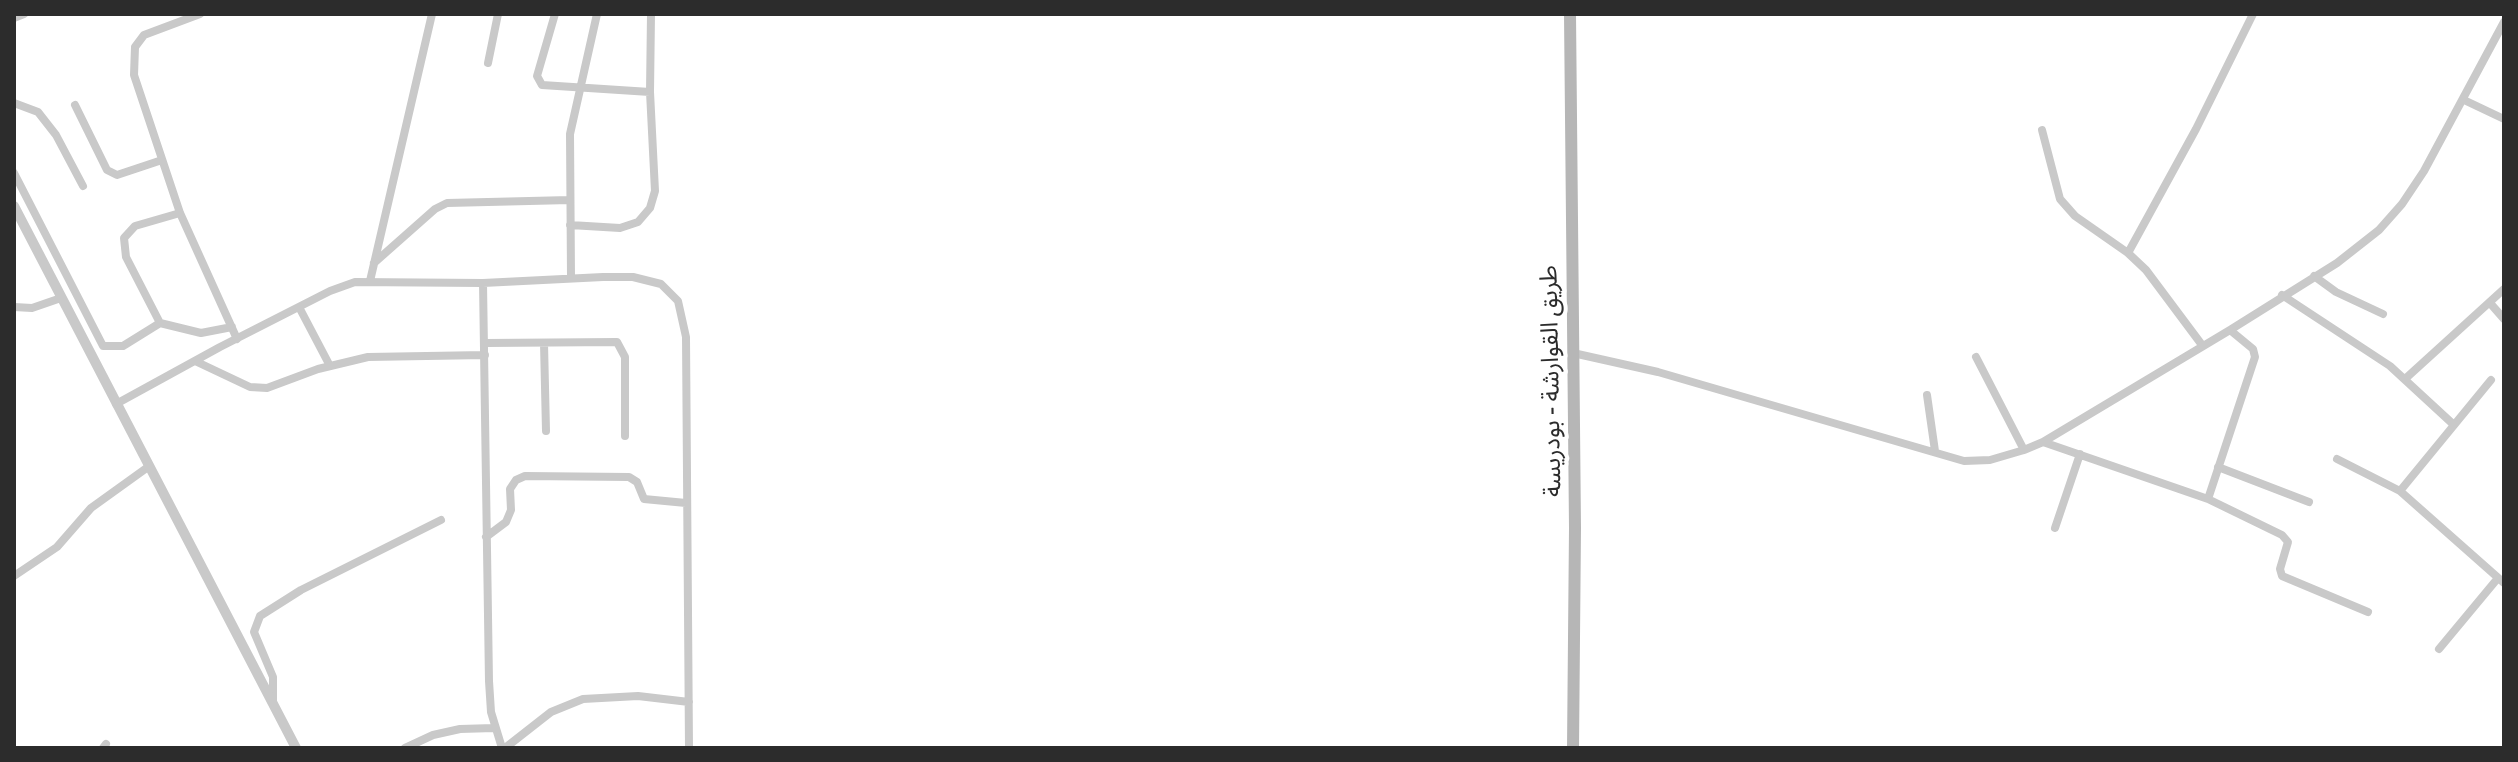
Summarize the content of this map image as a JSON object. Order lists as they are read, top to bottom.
{
  "streets": {
    "main road": ["طريق القوارشة - بودريسة"]
  }
}
